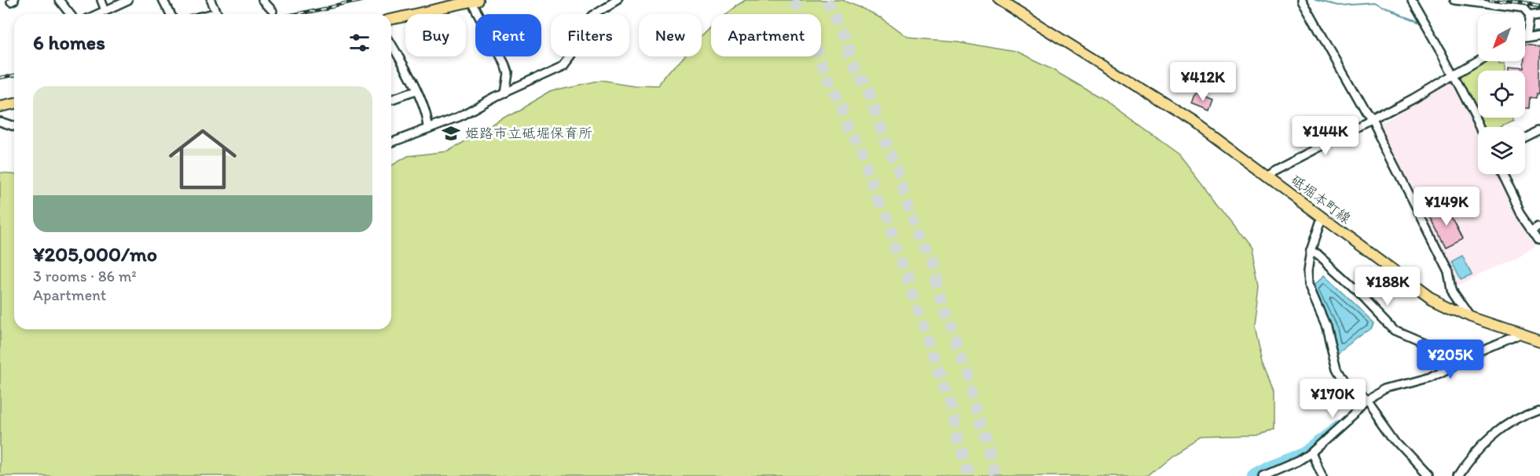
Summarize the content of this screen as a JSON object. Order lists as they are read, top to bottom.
{
  "streets": {
    "main road": ["砥堀本町線"]
  },
  "places": {
    "school or university": ["姫路市立砥堀保育所"]
  },
  "north": "bottom left",
  "page": {
    "chip": [
      "Buy",
      "Rent",
      "Filters",
      "New",
      "Apartment"
    ],
    "heading": "6 homes",
    "price": [
      "¥412K",
      "¥144K",
      "¥149K",
      "¥188K",
      "¥205K",
      "¥170K"
    ],
    "list": [
      {
        "name": "¥205,000/mo",
        "note": "3 rooms · 86 m² · Apartment"
      }
    ]
  }
}
